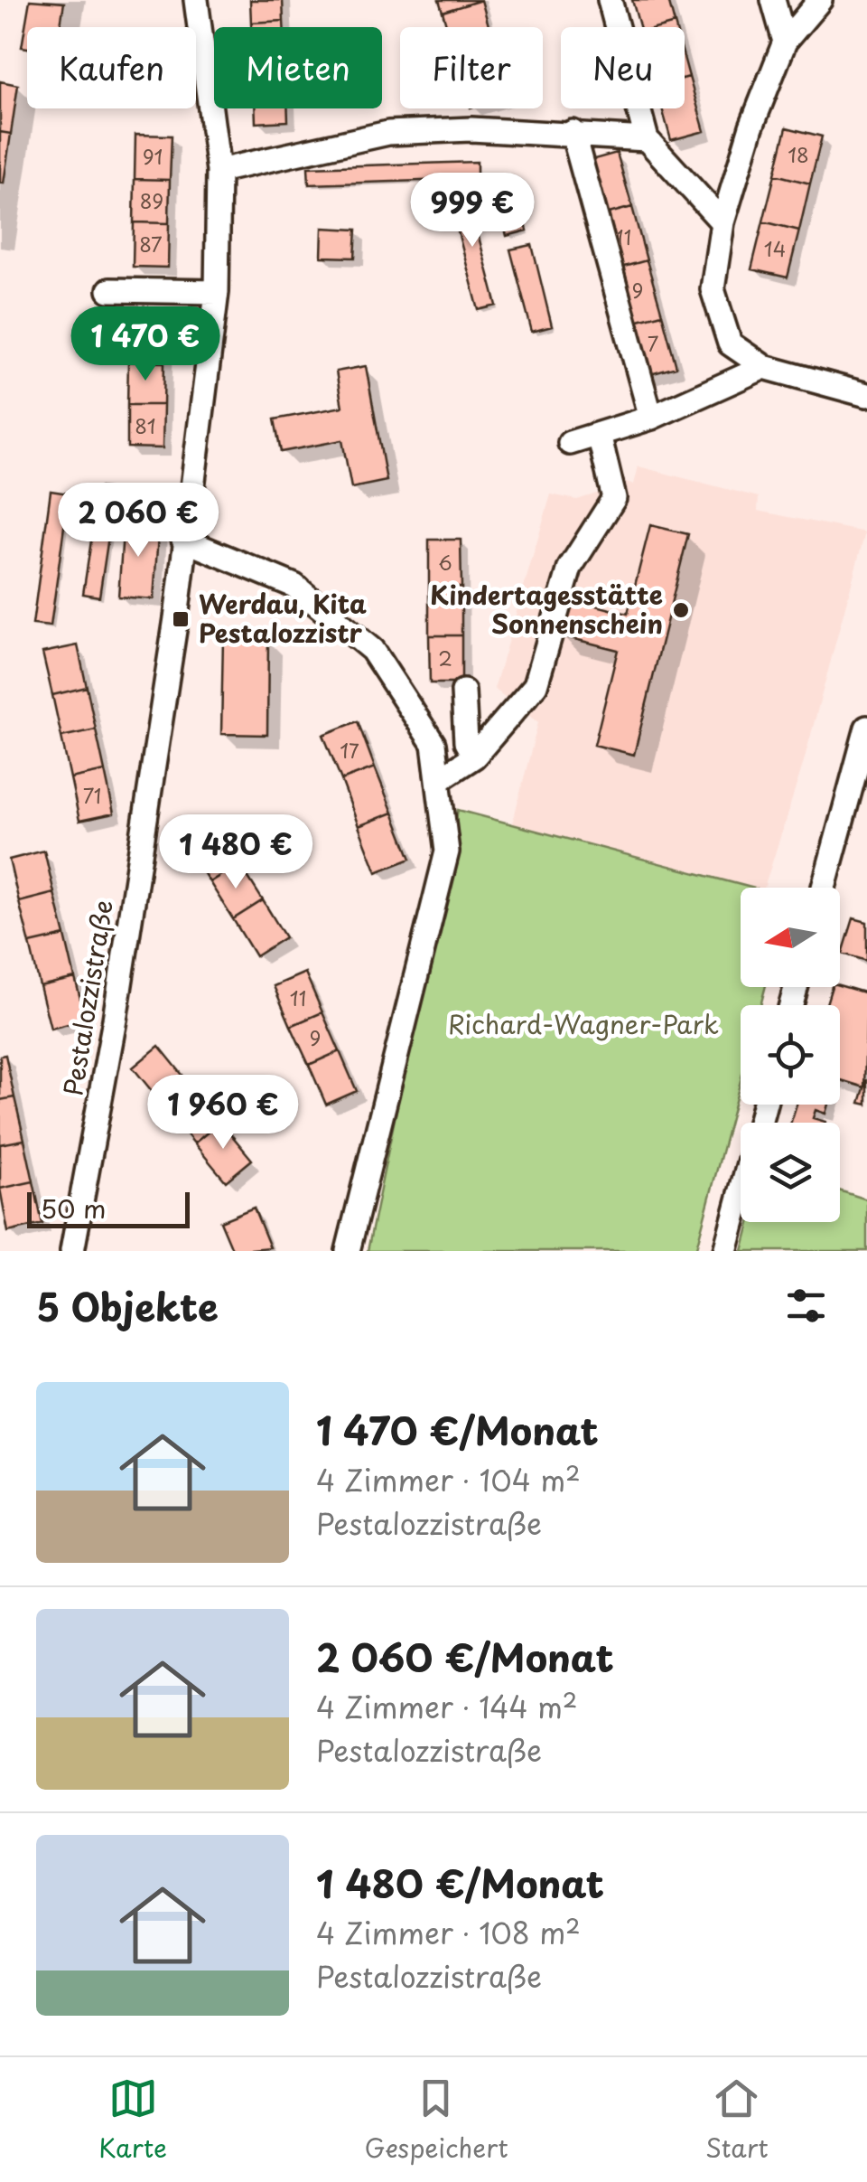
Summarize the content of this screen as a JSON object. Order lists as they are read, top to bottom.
{
  "streets": {
    "street": ["Pestalozzistraße"]
  },
  "parks": ["Richard-Wagner-Park"],
  "places": {
    "other": ["Kindertagesstätte Sonnenschein"],
    "transit": ["Werdau, Kita Pestalozzistr"]
  },
  "house_numbers": [
    "18",
    "91",
    "89",
    "11",
    "87",
    "14",
    "9",
    "7",
    "81",
    "6",
    "2",
    "17",
    "71",
    "11",
    "9"
  ],
  "scale_bar": "50 m",
  "north": "left",
  "page": {
    "chip": [
      "Kaufen",
      "Mieten",
      "Filter",
      "Neu"
    ],
    "price": [
      "999 €",
      "1 470 €",
      "2 060 €",
      "1 480 €",
      "1 960 €"
    ],
    "scale": "50 m",
    "heading": "5 Objekte",
    "list": [
      {
        "name": "1 470 €/Monat",
        "note": "4 Zimmer · 104 m² · Pestalozzistraße"
      },
      {
        "name": "2 060 €/Monat",
        "note": "4 Zimmer · 144 m² · Pestalozzistraße"
      },
      {
        "name": "1 480 €/Monat",
        "note": "4 Zimmer · 108 m² · Pestalozzistraße"
      }
    ],
    "tabs": ["Karte", "Gespeichert", "Start"]
  }
}
